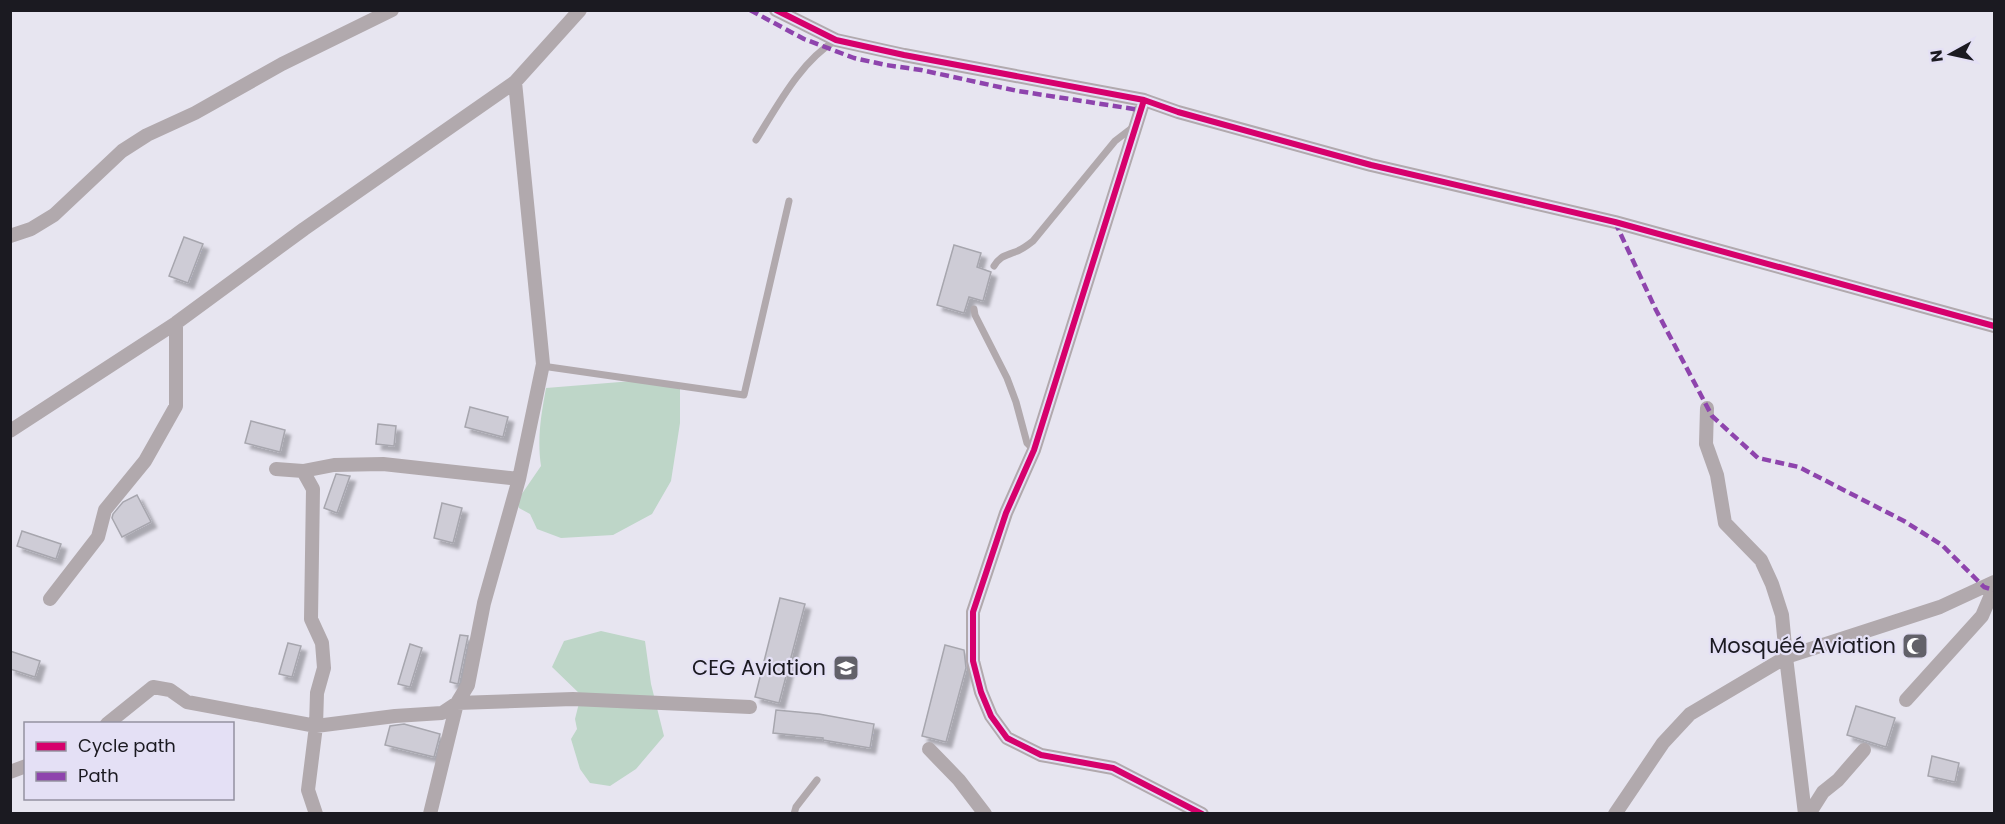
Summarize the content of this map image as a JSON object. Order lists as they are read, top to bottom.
{
  "places": {
    "mosque": ["Mosquéé Aviation"],
    "school or university": ["CEG Aviation"]
  },
  "legend": ["Cycle path", "Path"],
  "north": "left"
}
